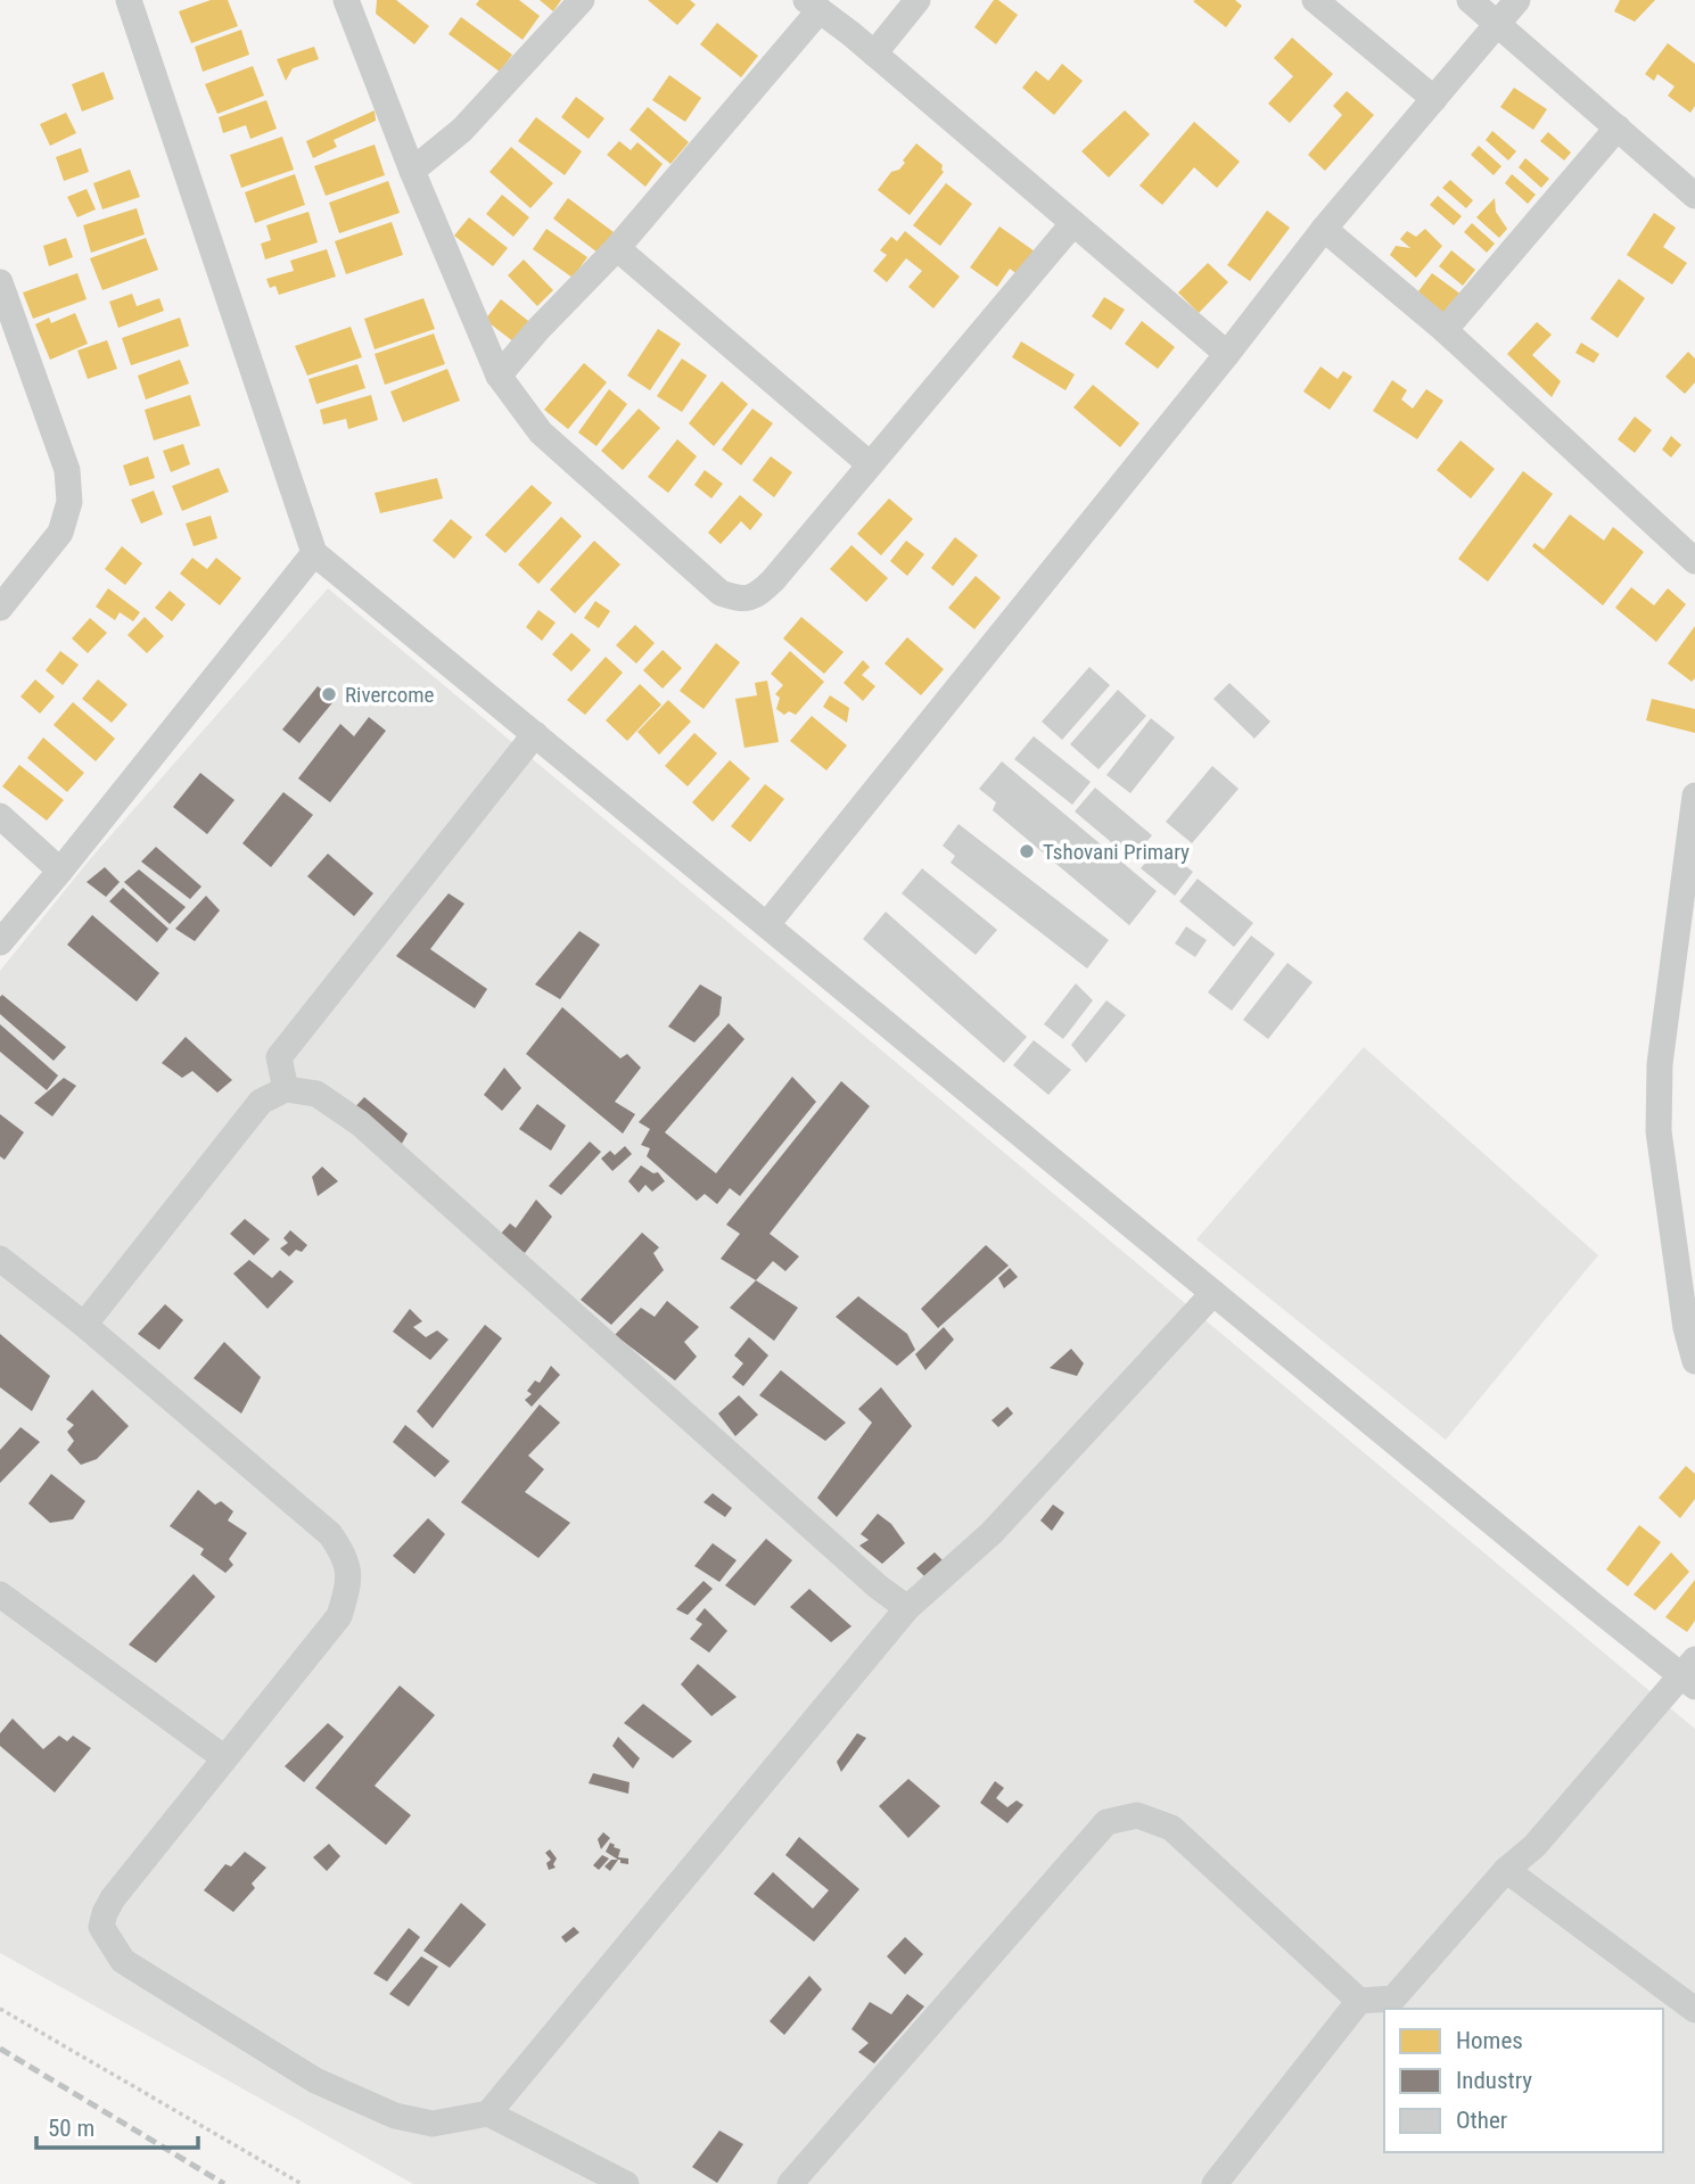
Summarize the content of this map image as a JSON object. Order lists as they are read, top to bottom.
{
  "places": ["Rivercome", "Tshovani Primary"],
  "legend": ["Homes", "Industry", "Other"],
  "scale_bar": "50 m"
}
